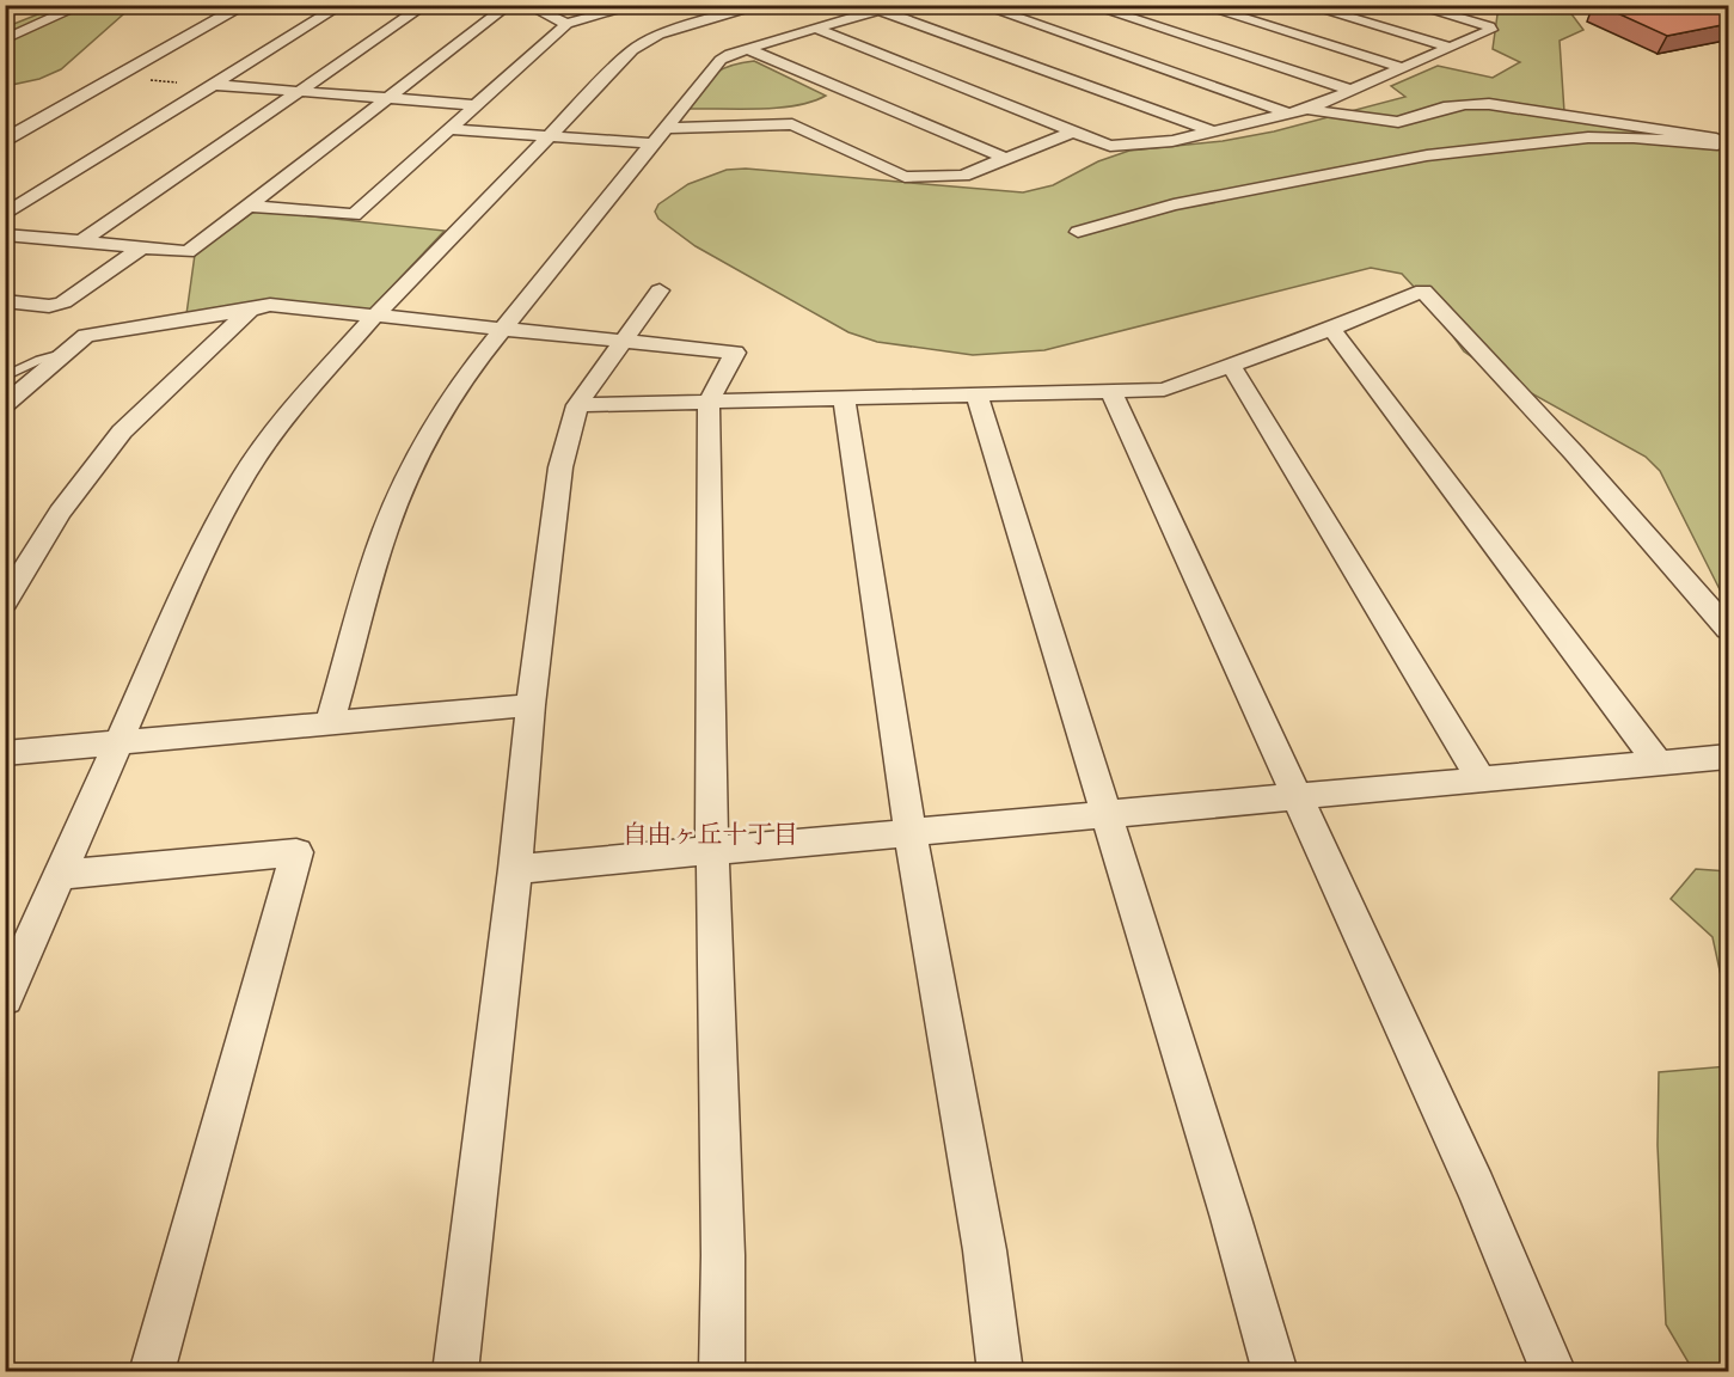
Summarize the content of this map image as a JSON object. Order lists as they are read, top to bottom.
{
  "districts": ["自由ヶ丘十丁目"]
}
